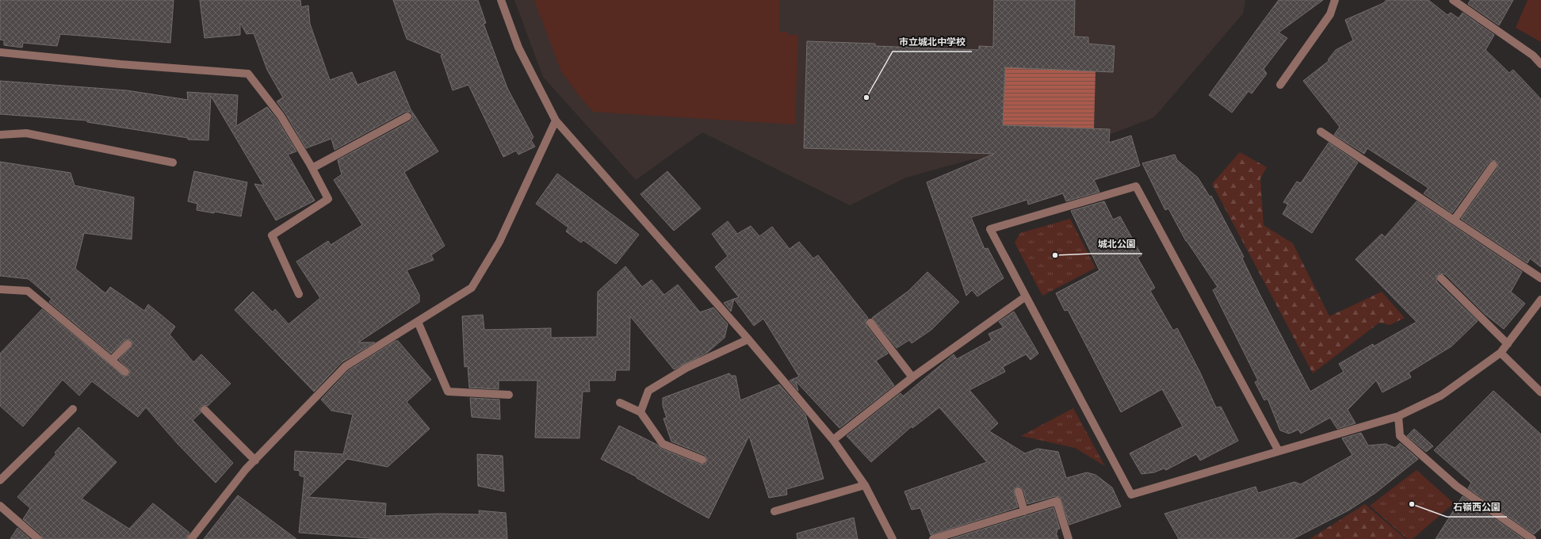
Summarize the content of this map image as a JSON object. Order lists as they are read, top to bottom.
{
  "places": ["市立城北中学校", "城北公園", "石嶺西公園"]
}
